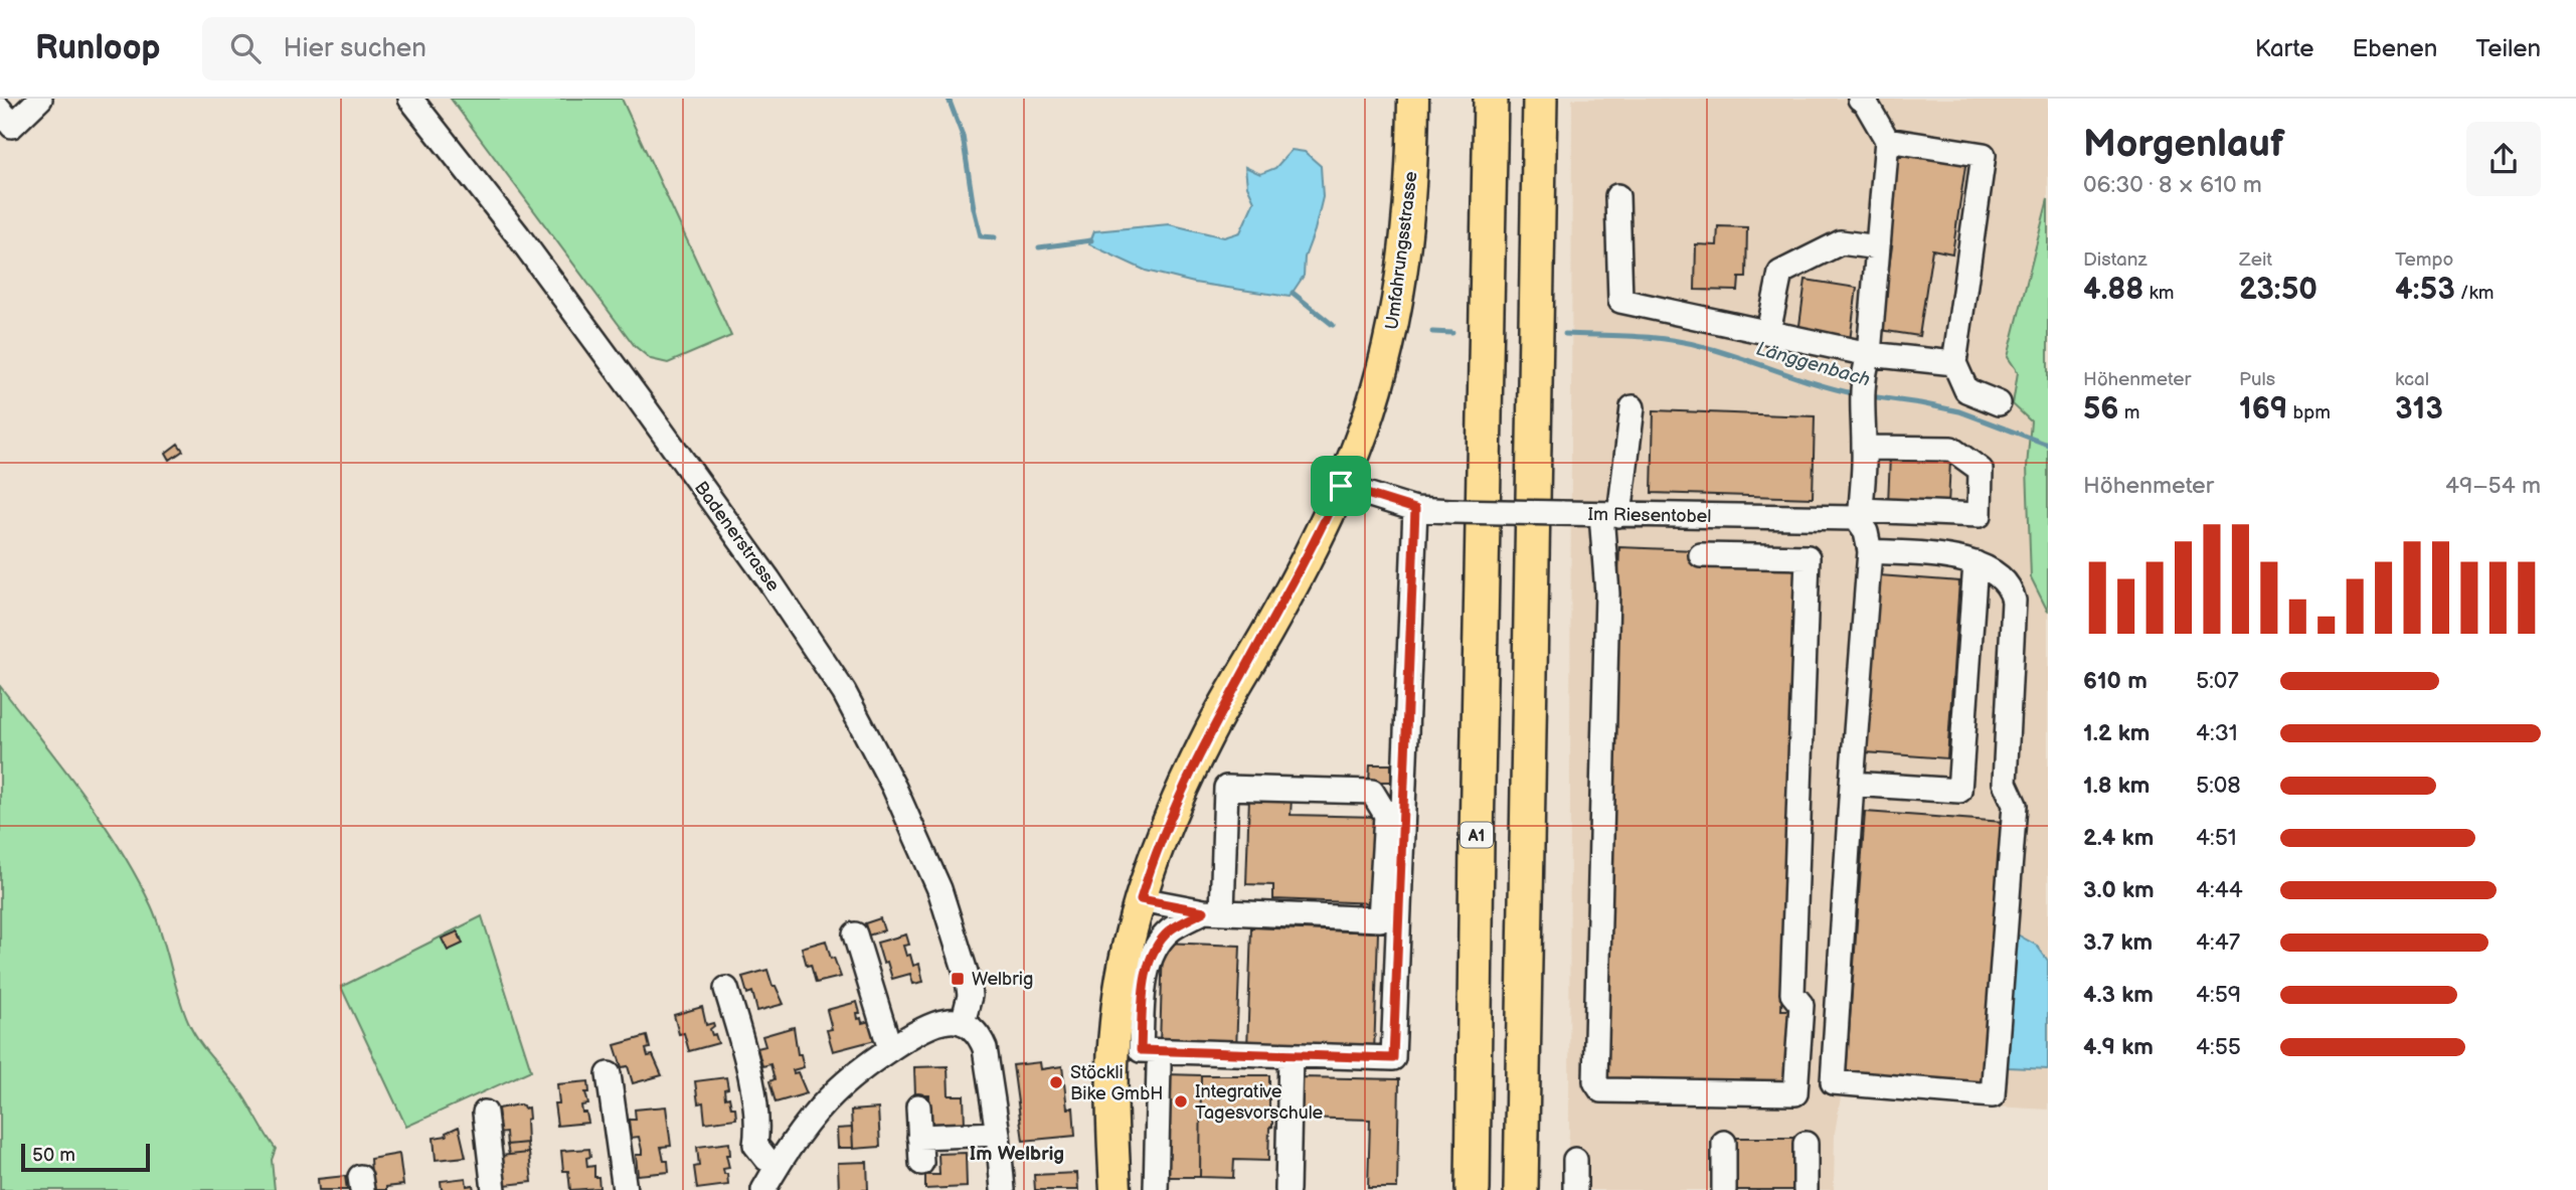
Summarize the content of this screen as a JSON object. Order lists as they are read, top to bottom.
{
  "streets": {
    "highway": ["A1"],
    "main road": ["Umfahrungsstrasse"],
    "street": ["Im Riesentobel", "Badenerstrasse"]
  },
  "crossings": [
    ["Umfahrungsstrasse", "Im Riesentobel"]
  ],
  "districts": ["Im Welbrig"],
  "water": ["Länggenbach"],
  "places": {
    "transit": ["Welbrig"],
    "other": ["Stöckli Bike GmbH", "Integrative Tagesvorschule"]
  },
  "scale_bar": "50 m",
  "page": {
    "header": "Runloop",
    "search": "Hier suchen",
    "nav": ["Karte", "Ebenen", "Teilen"],
    "heading": ["Morgenlauf", "06:30 · 8 × 610 m"],
    "stats": [
      ["Distanz", "4.88 km"],
      ["Zeit", "23:50"],
      ["Tempo", "4:53 /km"],
      ["Höhenmeter", "56 m"],
      ["Puls", "169 bpm"],
      ["kcal", "313"]
    ],
    "chart": ["Höhenmeter", "49–54 m"],
    "list": [
      {
        "name": "610 m",
        "note": "5:07"
      },
      {
        "name": "1.2 km",
        "note": "4:31"
      },
      {
        "name": "1.8 km",
        "note": "5:08"
      },
      {
        "name": "2.4 km",
        "note": "4:51"
      },
      {
        "name": "3.0 km",
        "note": "4:44"
      },
      {
        "name": "3.7 km",
        "note": "4:47"
      },
      {
        "name": "4.3 km",
        "note": "4:59"
      },
      {
        "name": "4.9 km",
        "note": "4:55"
      }
    ],
    "scale": "50 m"
  }
}
